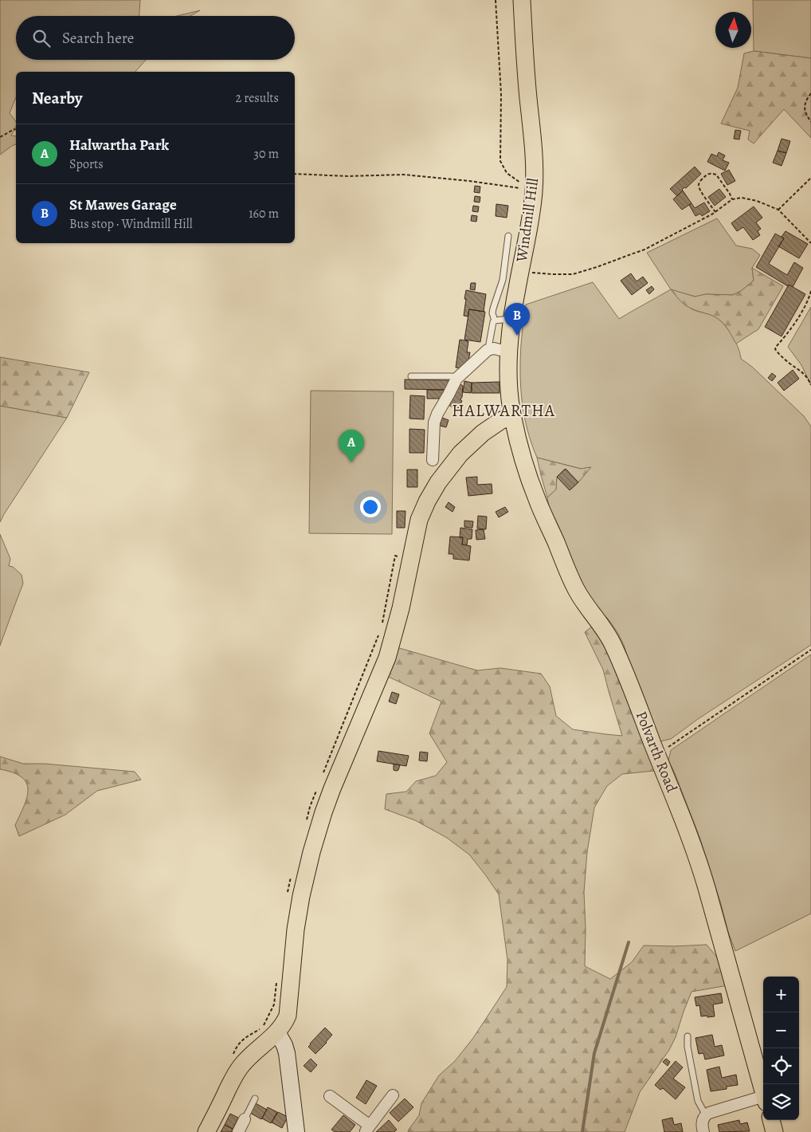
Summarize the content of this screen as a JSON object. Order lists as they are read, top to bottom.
{
  "streets": {
    "main road": ["Windmill Hill", "Polvarth Road"]
  },
  "crossings": [
    ["Windmill Hill", "Polvarth Road"]
  ],
  "districts": ["HALWARTHA"],
  "north": "top",
  "page": {
    "search": "Search here",
    "heading": ["Nearby", "2 results"],
    "list": [
      {
        "mark": "A",
        "name": "Halwartha Park",
        "note": "Sports",
        "value": "30 m"
      },
      {
        "mark": "B",
        "name": "St Mawes Garage",
        "note": "Bus stop · Windmill Hill",
        "value": "160 m"
      }
    ],
    "pins": ["B", "A"],
    "map_buttons": ["+", "−"]
  }
}
